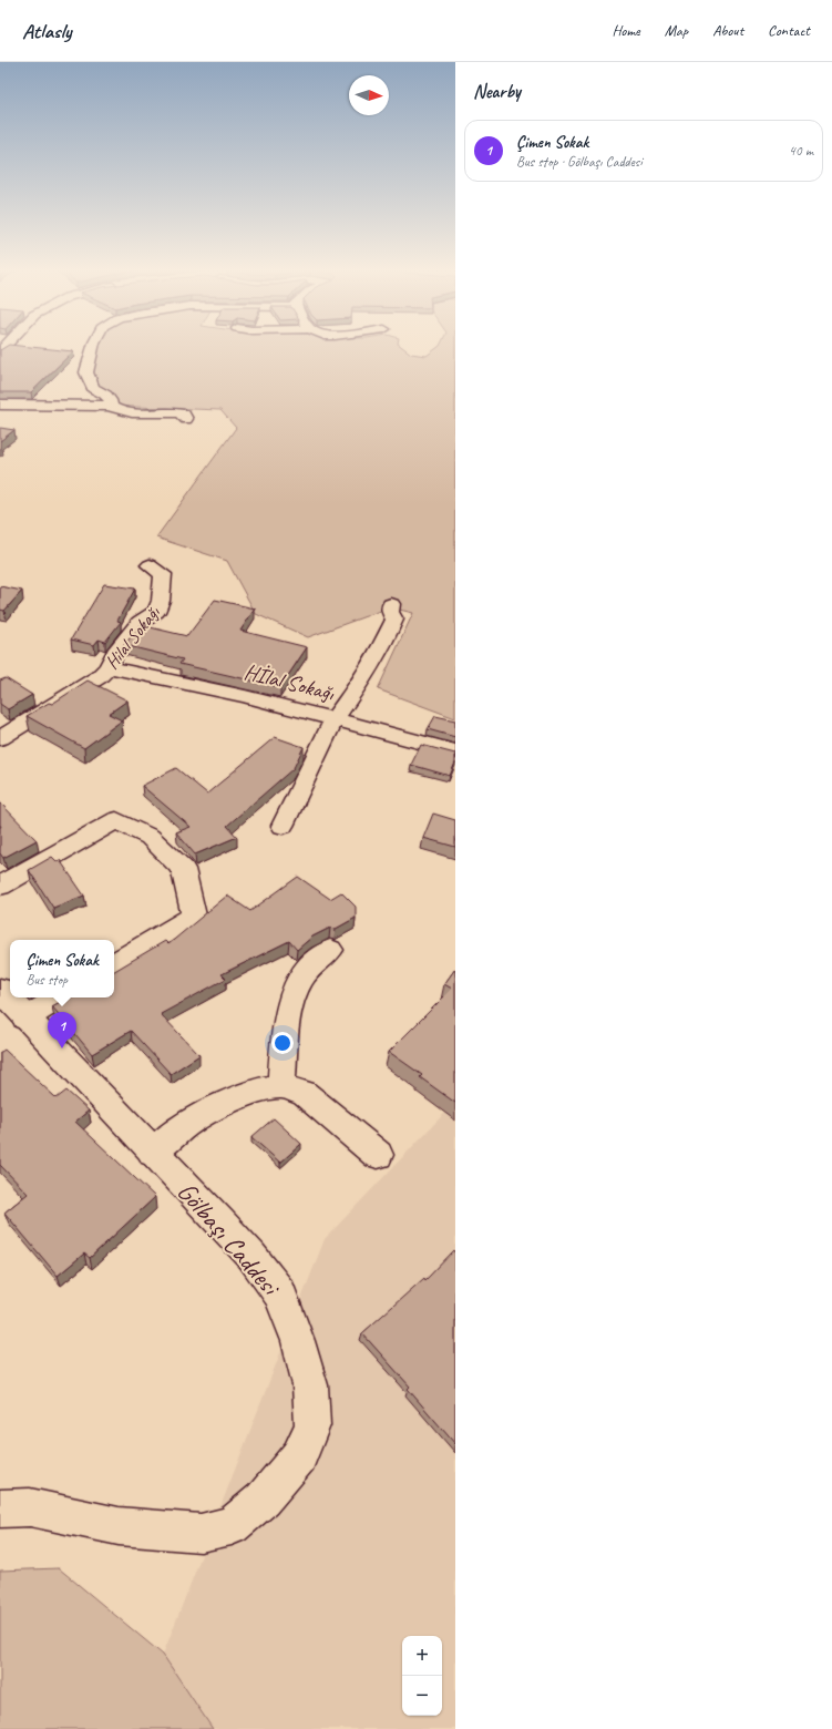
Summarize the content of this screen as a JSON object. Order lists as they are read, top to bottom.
{
  "streets": {
    "street": ["Hilal Sokağı", "Hİlal Sokağı", "Gölbaşı Caddesi"]
  },
  "crossings": [
    ["Hilal Sokağı", "Hİlal Sokağı"]
  ],
  "north": "right",
  "page": {
    "header": "Atlasly",
    "nav": [
      "Home",
      "Map",
      "About",
      "Contact"
    ],
    "heading": "Nearby",
    "list": [
      {
        "mark": "1",
        "name": "Çimen Sokak",
        "note": "Bus stop · Gölbaşı Caddesi",
        "value": "40 m"
      }
    ],
    "popup": ["Çimen Sokak", "Bus stop"],
    "pins": "1",
    "map_buttons": ["+", "−"]
  }
}
